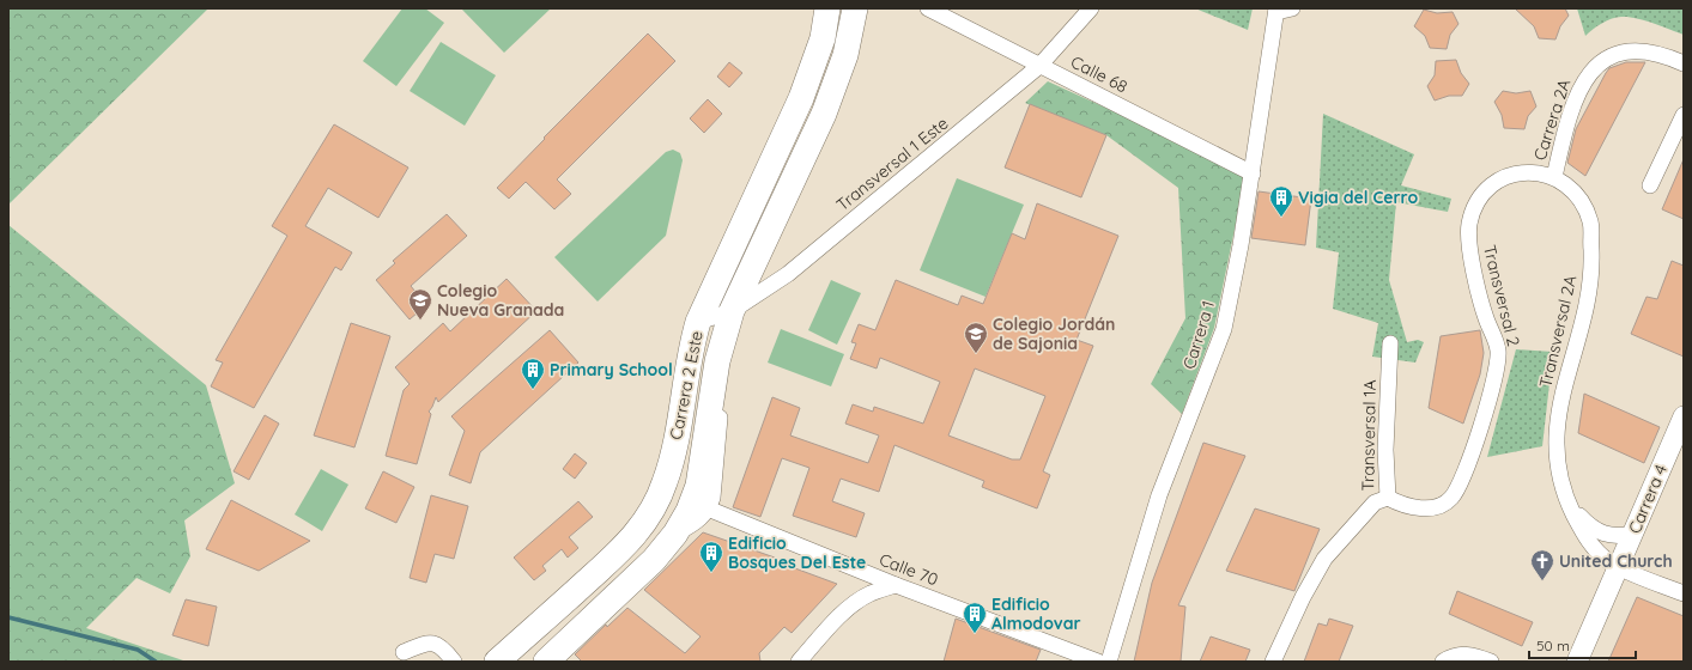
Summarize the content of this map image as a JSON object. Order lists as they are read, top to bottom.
{
  "streets": {
    "main road": ["Carrera 2 Este"],
    "street": [
      "Calle 68",
      "Carrera 2A",
      "Transversal 1 Este",
      "Transversal 2",
      "Transversal 2A",
      "Carrera 1",
      "Transversal 1A",
      "Carrera 4",
      "Calle 70"
    ]
  },
  "crossings": [
    ["Calle 68", "Transversal 1 Este"],
    ["Calle 68", "Carrera 1"],
    ["Carrera 2A", "Transversal 2"],
    ["Carrera 2A", "Transversal 2A"],
    ["Transversal 1 Este", "Carrera 2 Este"],
    ["Transversal 2", "Transversal 2A"],
    ["Transversal 2", "Transversal 1A"],
    ["Transversal 2A", "Carrera 4"]
  ],
  "places": {
    "building": [
      "Vigia del Cerro",
      "Primary School",
      "Edificio Bosques Del Este",
      "Edificio Almodovar"
    ],
    "school or university": ["Colegio Nueva Granada", "Colegio Jordán de Sajonia"],
    "church": ["United Church"]
  },
  "scale_bar": "50 m"
}
